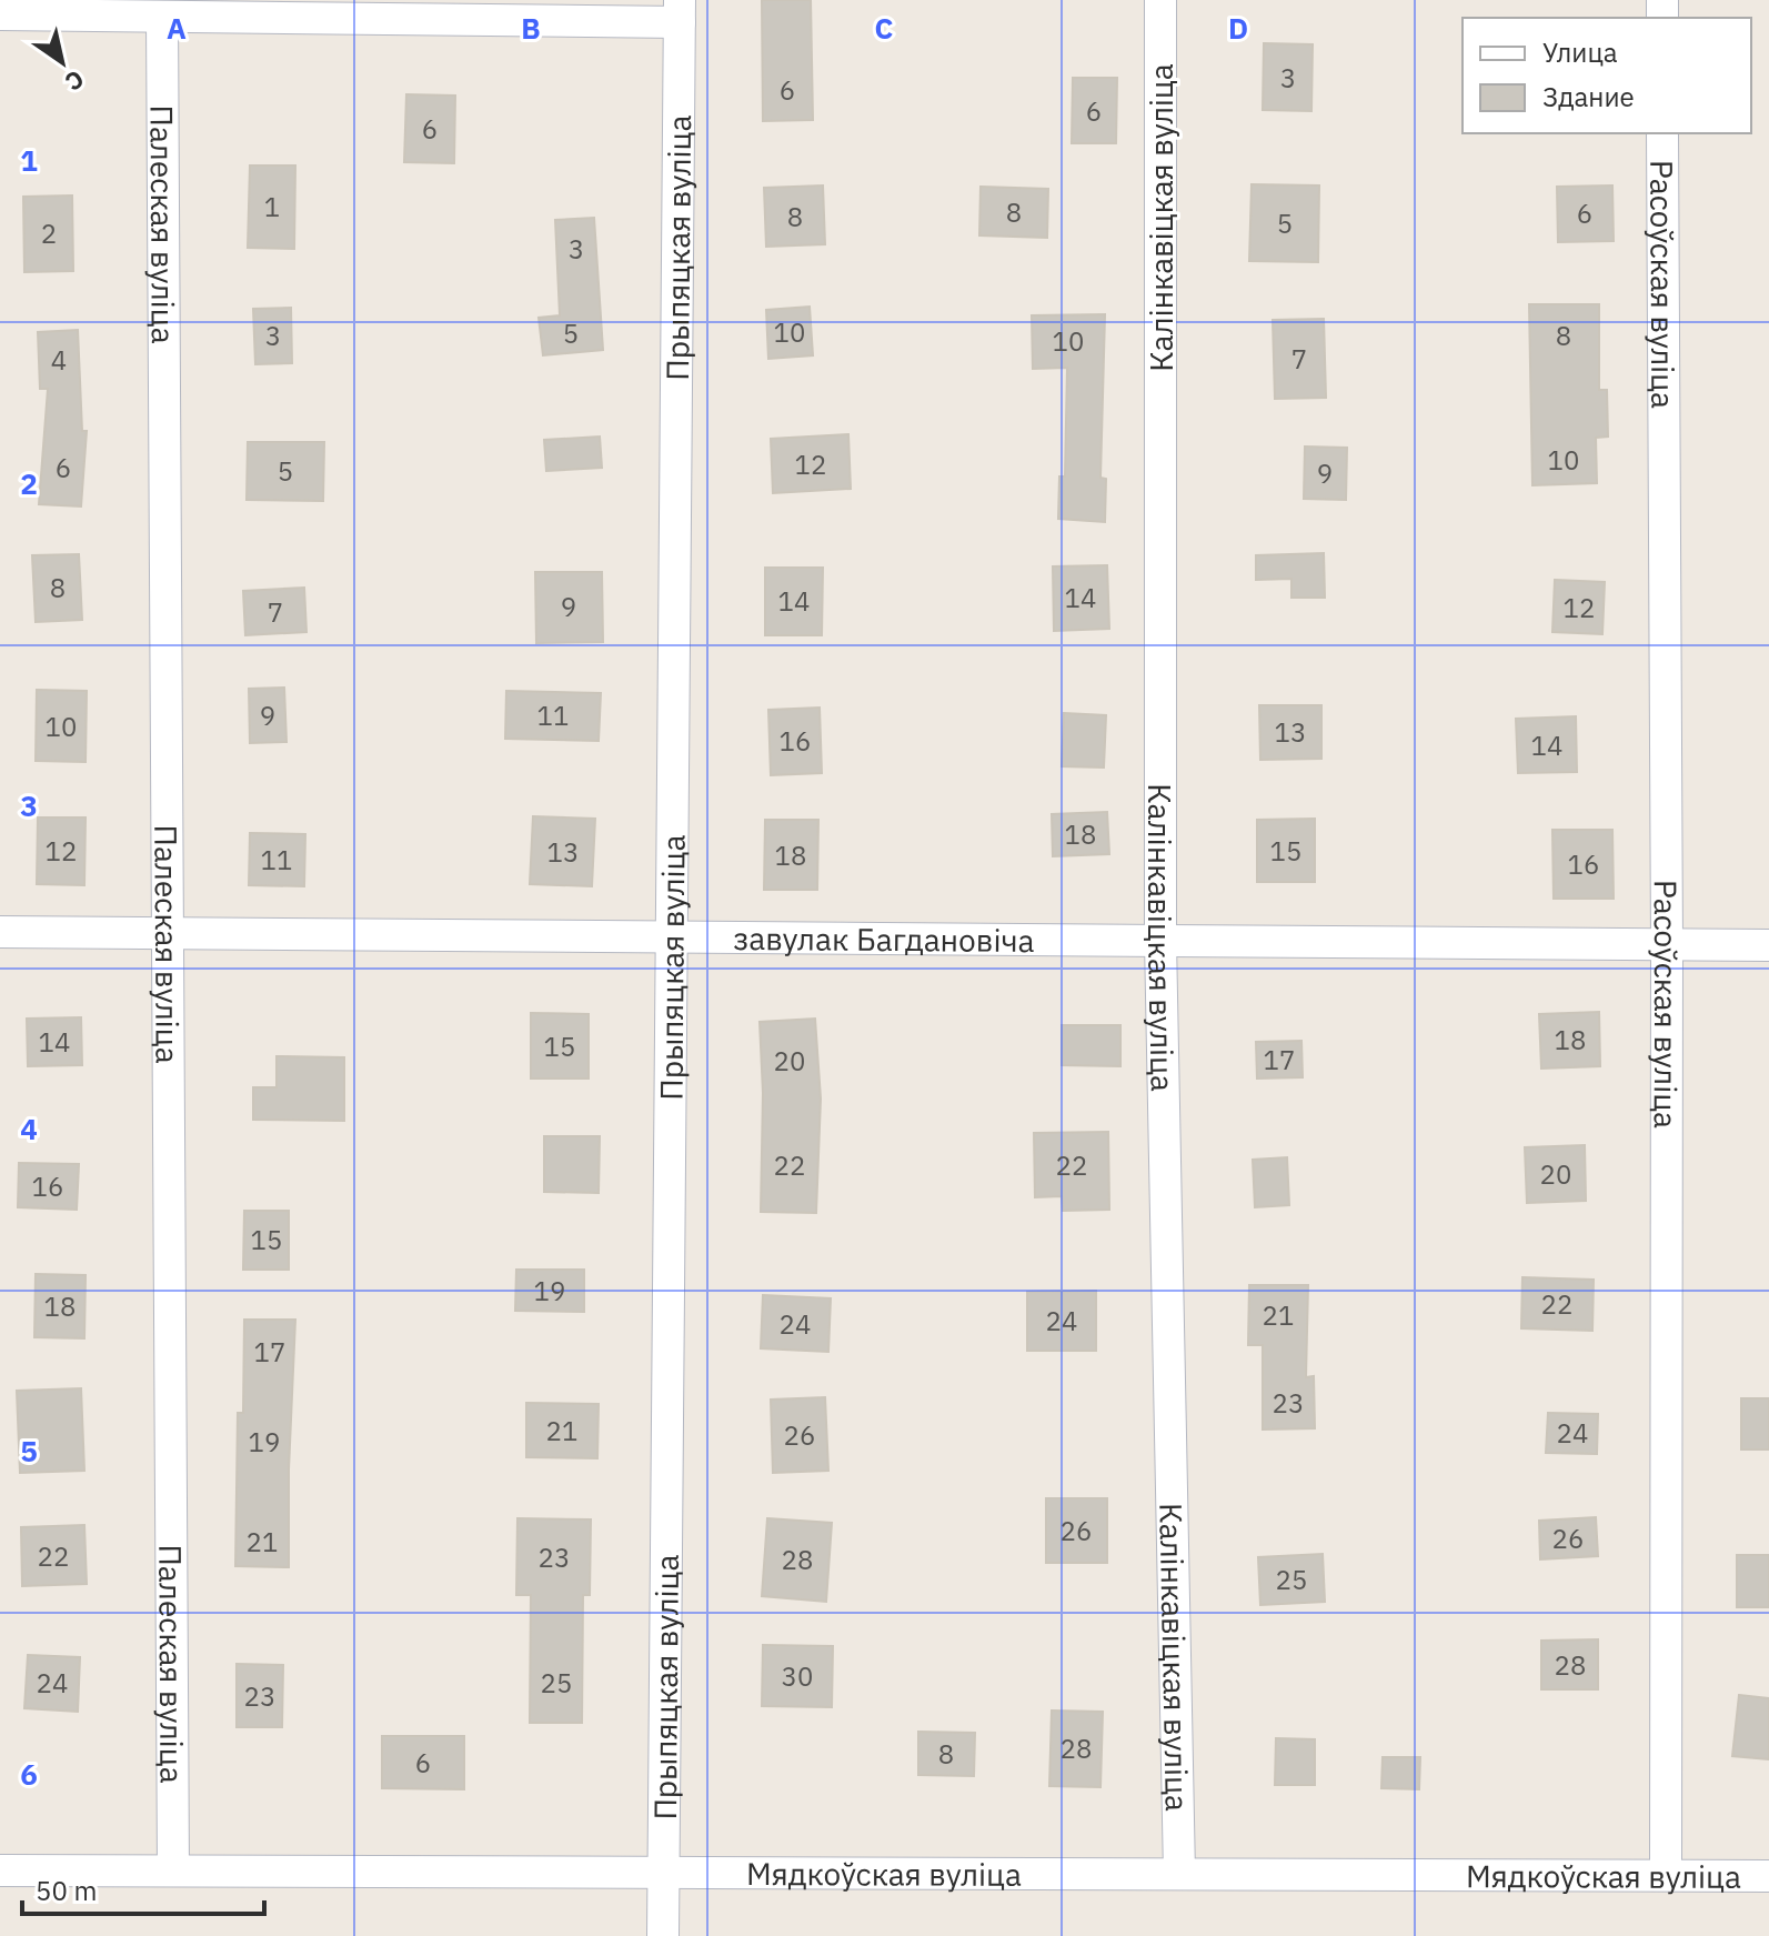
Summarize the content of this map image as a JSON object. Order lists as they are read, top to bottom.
{
  "streets": {
    "street": [
      "Калінкавіцкая вуліца",
      "Палеская вуліца",
      "Прыпяцкая вуліца",
      "Расоўская вуліца",
      "завулак Багдановіча",
      "Мядкоўская вуліца"
    ]
  },
  "crossings": [
    ["Калінкавіцкая вуліца", "завулак Багдановіча"],
    ["Калінкавіцкая вуліца", "Мядкоўская вуліца"],
    ["Палеская вуліца", "завулак Багдановіча"],
    ["Палеская вуліца", "Мядкоўская вуліца"],
    ["Прыпяцкая вуліца", "завулак Багдановіча"],
    ["Прыпяцкая вуліца", "Мядкоўская вуліца"],
    ["Расоўская вуліца", "завулак Багдановіча"],
    ["Расоўская вуліца", "Мядкоўская вуліца"]
  ],
  "house_numbers": [
    "3",
    "6",
    "6",
    "6",
    "1",
    "8",
    "6",
    "8",
    "5",
    "2",
    "3",
    "10",
    "5",
    "3",
    "8",
    "10",
    "7",
    "4",
    "10",
    "12",
    "6",
    "5",
    "9",
    "8",
    "14",
    "14",
    "9",
    "12",
    "7",
    "9",
    "11",
    "10",
    "13",
    "16",
    "14",
    "18",
    "12",
    "15",
    "13",
    "18",
    "11",
    "16",
    "18",
    "14",
    "15",
    "17",
    "20",
    "22",
    "22",
    "20",
    "16",
    "15",
    "19",
    "22",
    "18",
    "21",
    "24",
    "24",
    "17",
    "23",
    "21",
    "24",
    "26",
    "19",
    "26",
    "26",
    "21",
    "22",
    "23",
    "28",
    "25",
    "28",
    "30",
    "24",
    "25",
    "23",
    "28",
    "8",
    "6"
  ],
  "legend": ["Улица", "Здание"],
  "scale_bar": "50 m",
  "north": "bottom right",
  "grid": {
    "columns": [
      "A",
      "B",
      "C",
      "D"
    ],
    "rows": [
      "1",
      "2",
      "3",
      "4",
      "5",
      "6"
    ]
  }
}
